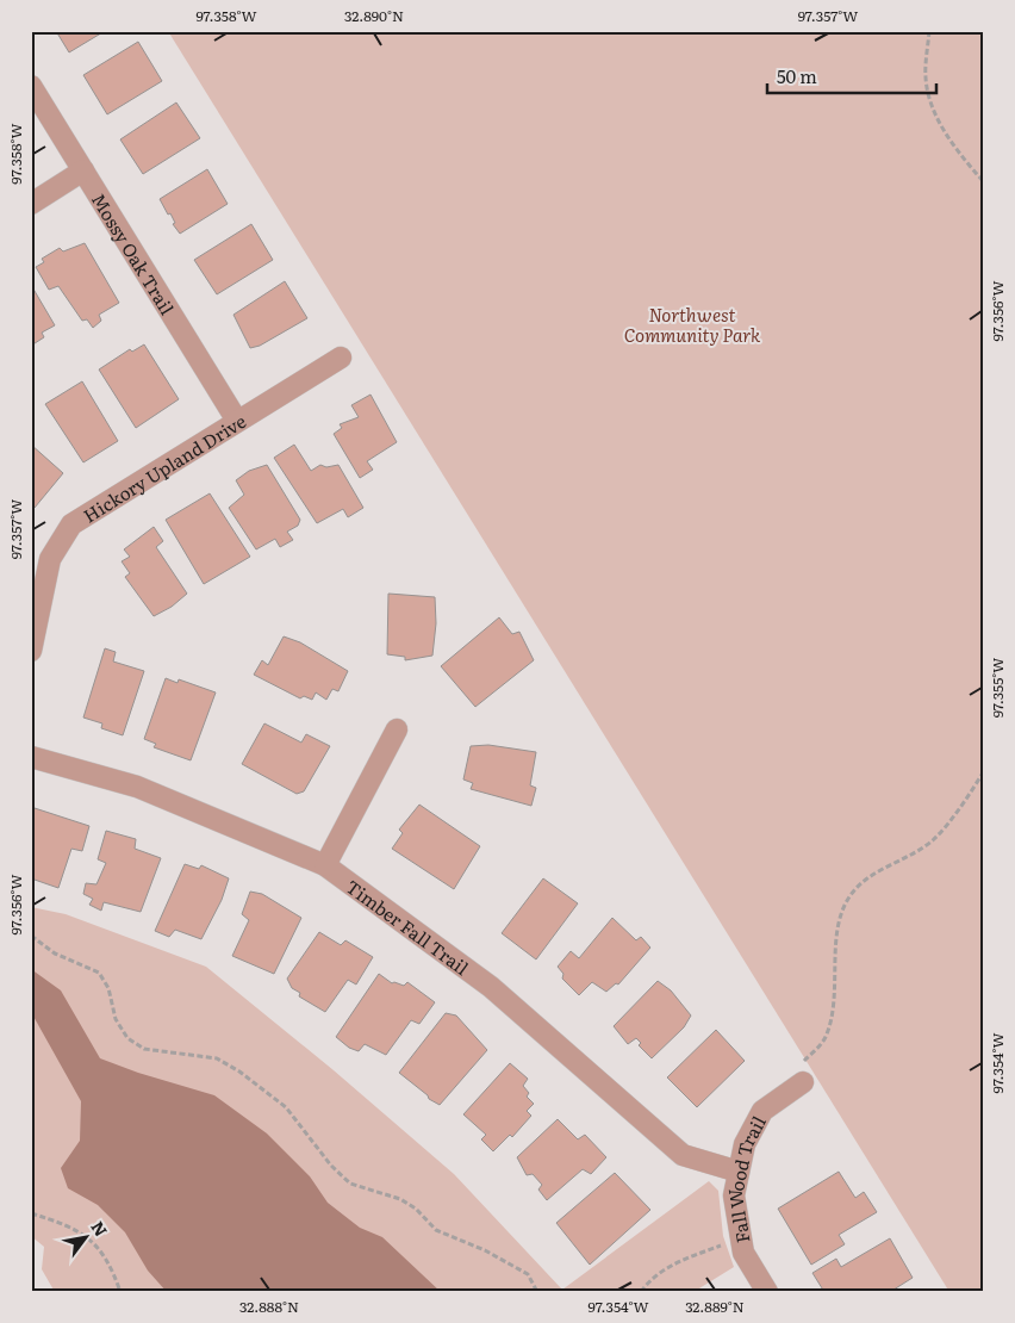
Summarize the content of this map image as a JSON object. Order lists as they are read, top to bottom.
{
  "streets": {
    "street": [
      "Mossy Oak Trail",
      "Hickory Upland Drive",
      "Timber Fall Trail",
      "Fall Wood Trail"
    ]
  },
  "crossings": [
    ["Mossy Oak Trail", "Hickory Upland Drive"],
    ["Timber Fall Trail", "Fall Wood Trail"]
  ],
  "parks": ["Northwest Community Park"],
  "scale_bar": "50 m",
  "north": "top right",
  "coordinates": [
    "97.358°W",
    "32.890°N",
    "97.357°W",
    "97.356°W",
    "97.355°W",
    "97.354°W",
    "32.888°N",
    "32.889°N"
  ]
}
